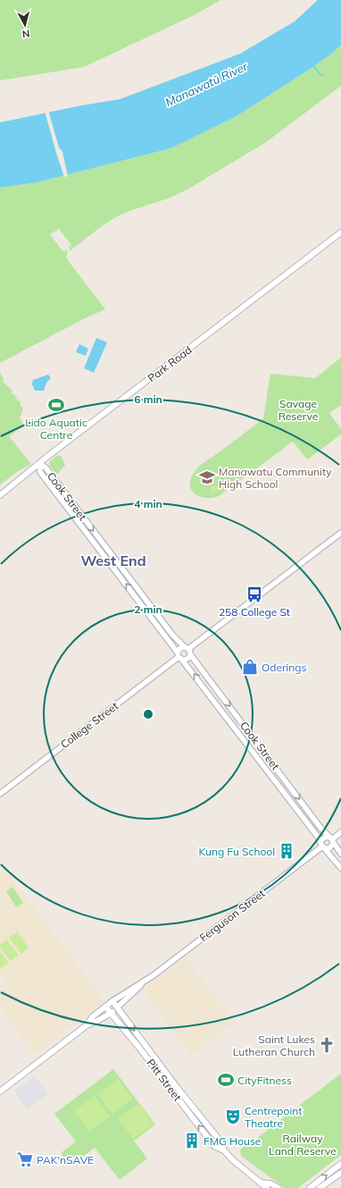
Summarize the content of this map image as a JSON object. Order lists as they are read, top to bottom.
{
  "streets": {
    "main road": ["Park Road", "Ferguson Street", "Pitt Street"],
    "street": ["Cook Street", "College Street"]
  },
  "crossings": [
    ["Park Road", "Cook Street"],
    ["Cook Street", "College Street"],
    ["Cook Street", "Ferguson Street"],
    ["Ferguson Street", "Pitt Street"]
  ],
  "districts": ["West End"],
  "water": ["Manawatū River"],
  "parks": ["Savage Reserve", "Railway Land Reserve"],
  "places": {
    "sports": ["Lido Aquatic Centre", "CityFitness"],
    "school or university": ["Manawatu Community High School"],
    "bus stop": ["258 College St"],
    "shop": ["Oderings"],
    "building": ["Kung Fu School", "FMG House"],
    "church": ["Saint Lukes Lutheran Church"],
    "theatre": ["Centrepoint Theatre"],
    "supermarket": ["PAK'nSAVE"]
  },
  "north": "bottom",
  "rings": ["6 min", "4 min", "2 min"]
}
